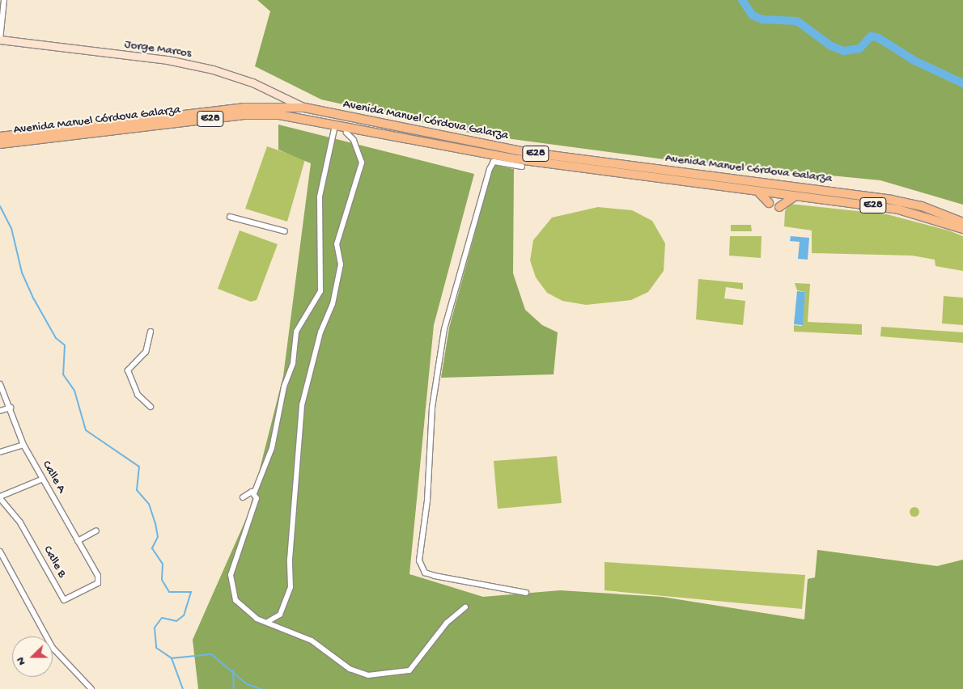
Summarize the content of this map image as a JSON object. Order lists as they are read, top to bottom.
{
  "streets": {
    "main road": ["Jorge Marcos", "E28", "Avenida Manuel Córdova Galarza"],
    "street": ["Calle A", "Calle B"]
  },
  "crossings": [
    ["Jorge Marcos", "Avenida Manuel Córdova Galarza"],
    ["Calle A", "Calle B"]
  ],
  "north": "left"
}
